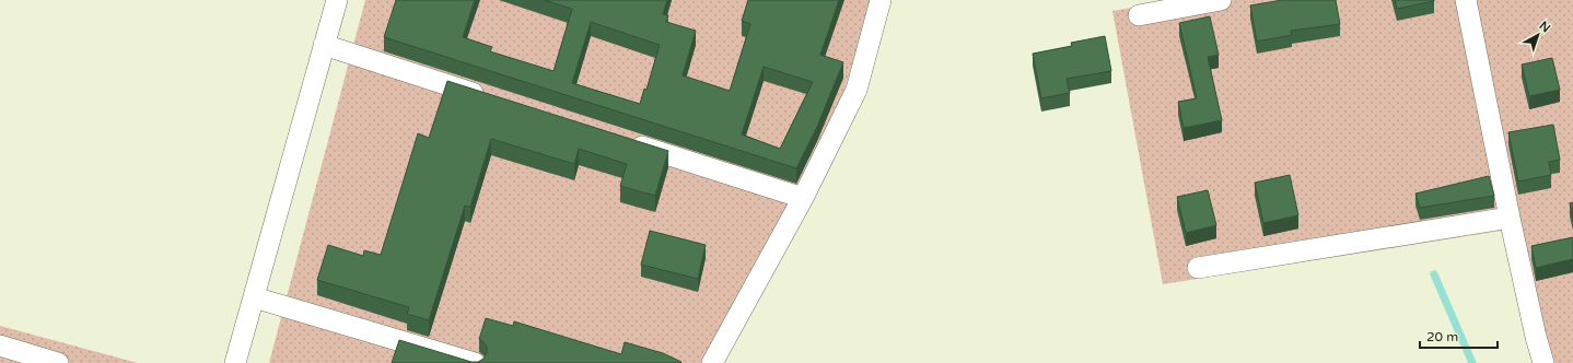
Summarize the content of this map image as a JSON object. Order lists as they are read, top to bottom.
{
  "scale_bar": "20 m",
  "north": "top right"
}
